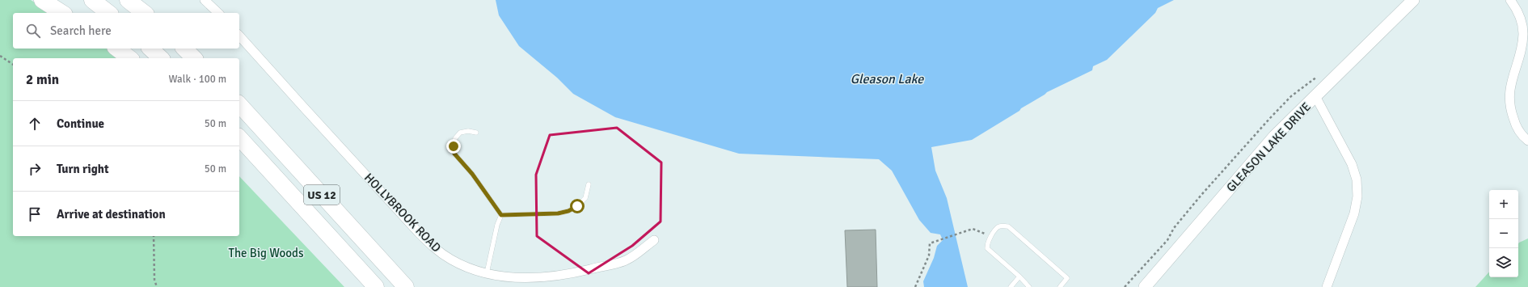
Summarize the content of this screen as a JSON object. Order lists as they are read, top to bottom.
{
  "streets": {
    "highway": ["US 12"],
    "main road": ["GLEASON LAKE DRIVE"],
    "street": ["HOLLYBROOK ROAD"]
  },
  "water": ["Gleason Lake"],
  "parks": ["The Big Woods"],
  "page": {
    "search": "Search here",
    "heading": ["2 min", "Walk · 100 m"],
    "list": [
      ["Continue", "50 m"],
      ["Turn right", "50 m"],
      "Arrive at destination"
    ],
    "map_buttons": ["+", "−"]
  }
}
